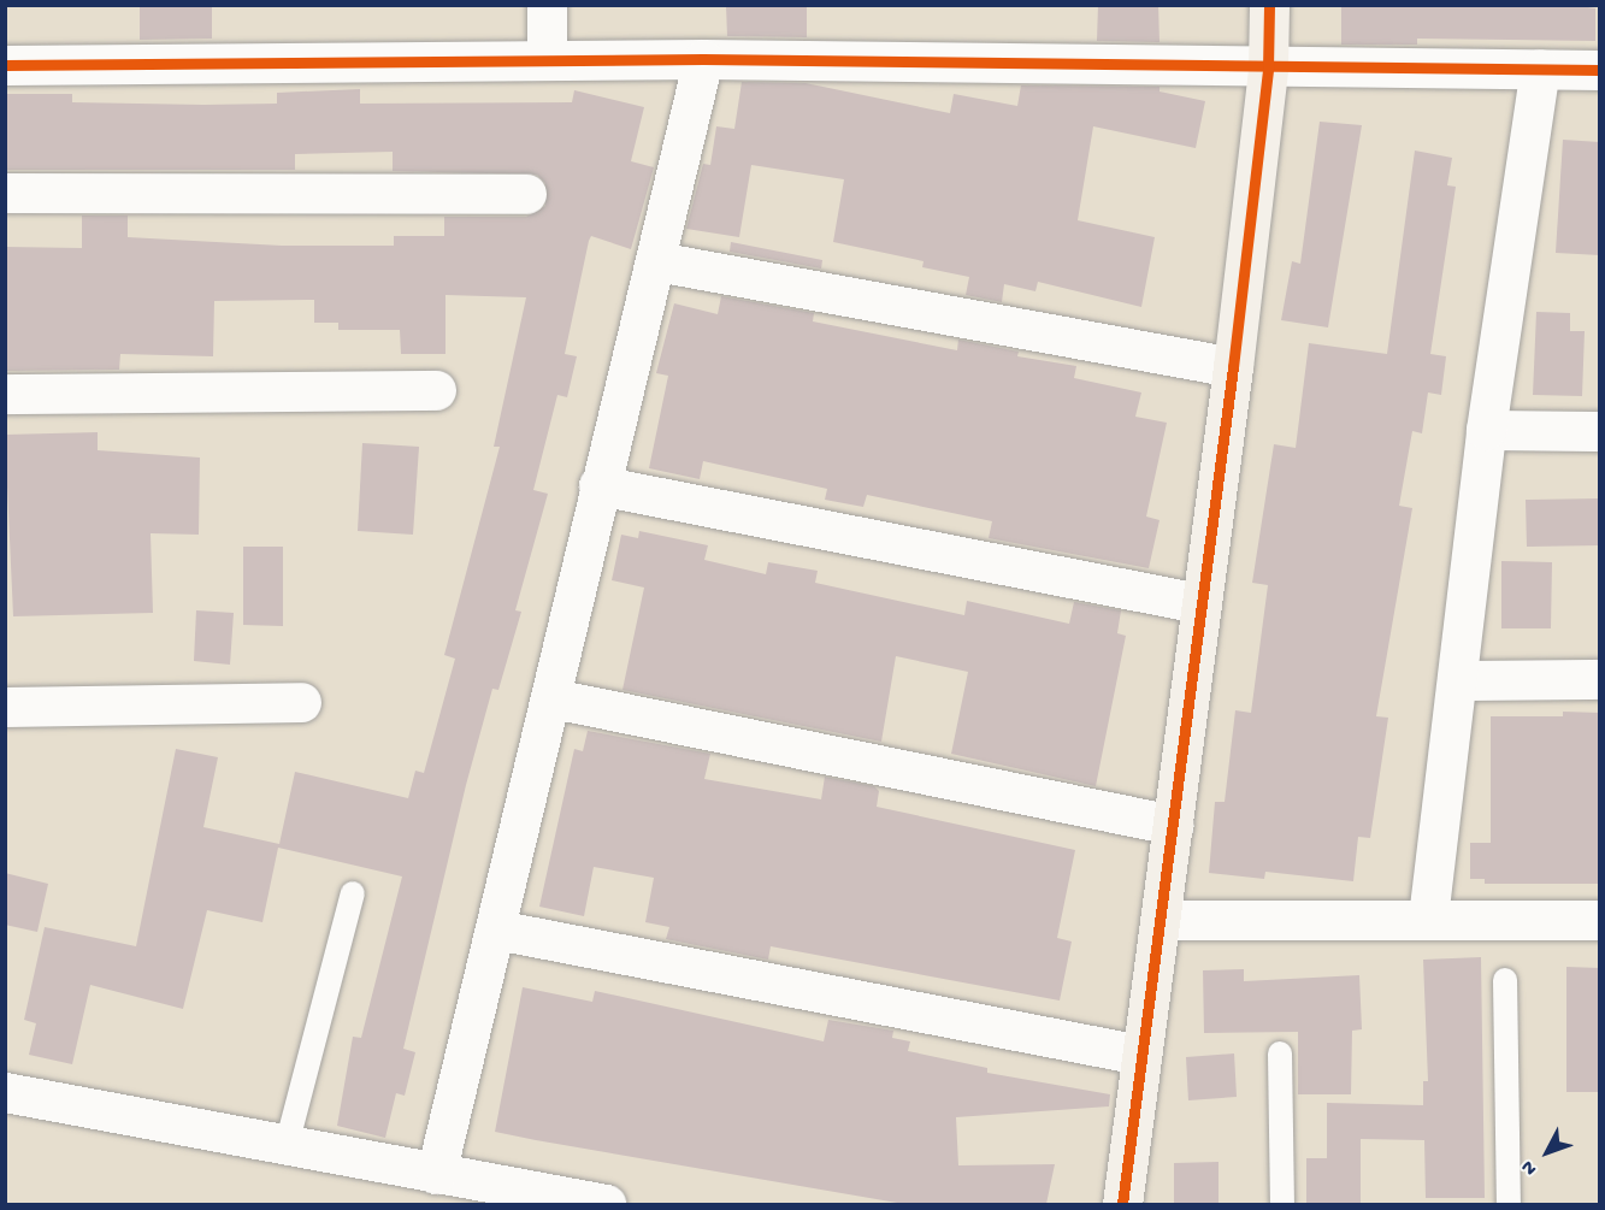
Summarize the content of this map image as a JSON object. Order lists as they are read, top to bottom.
{
  "north": "bottom left"
}
